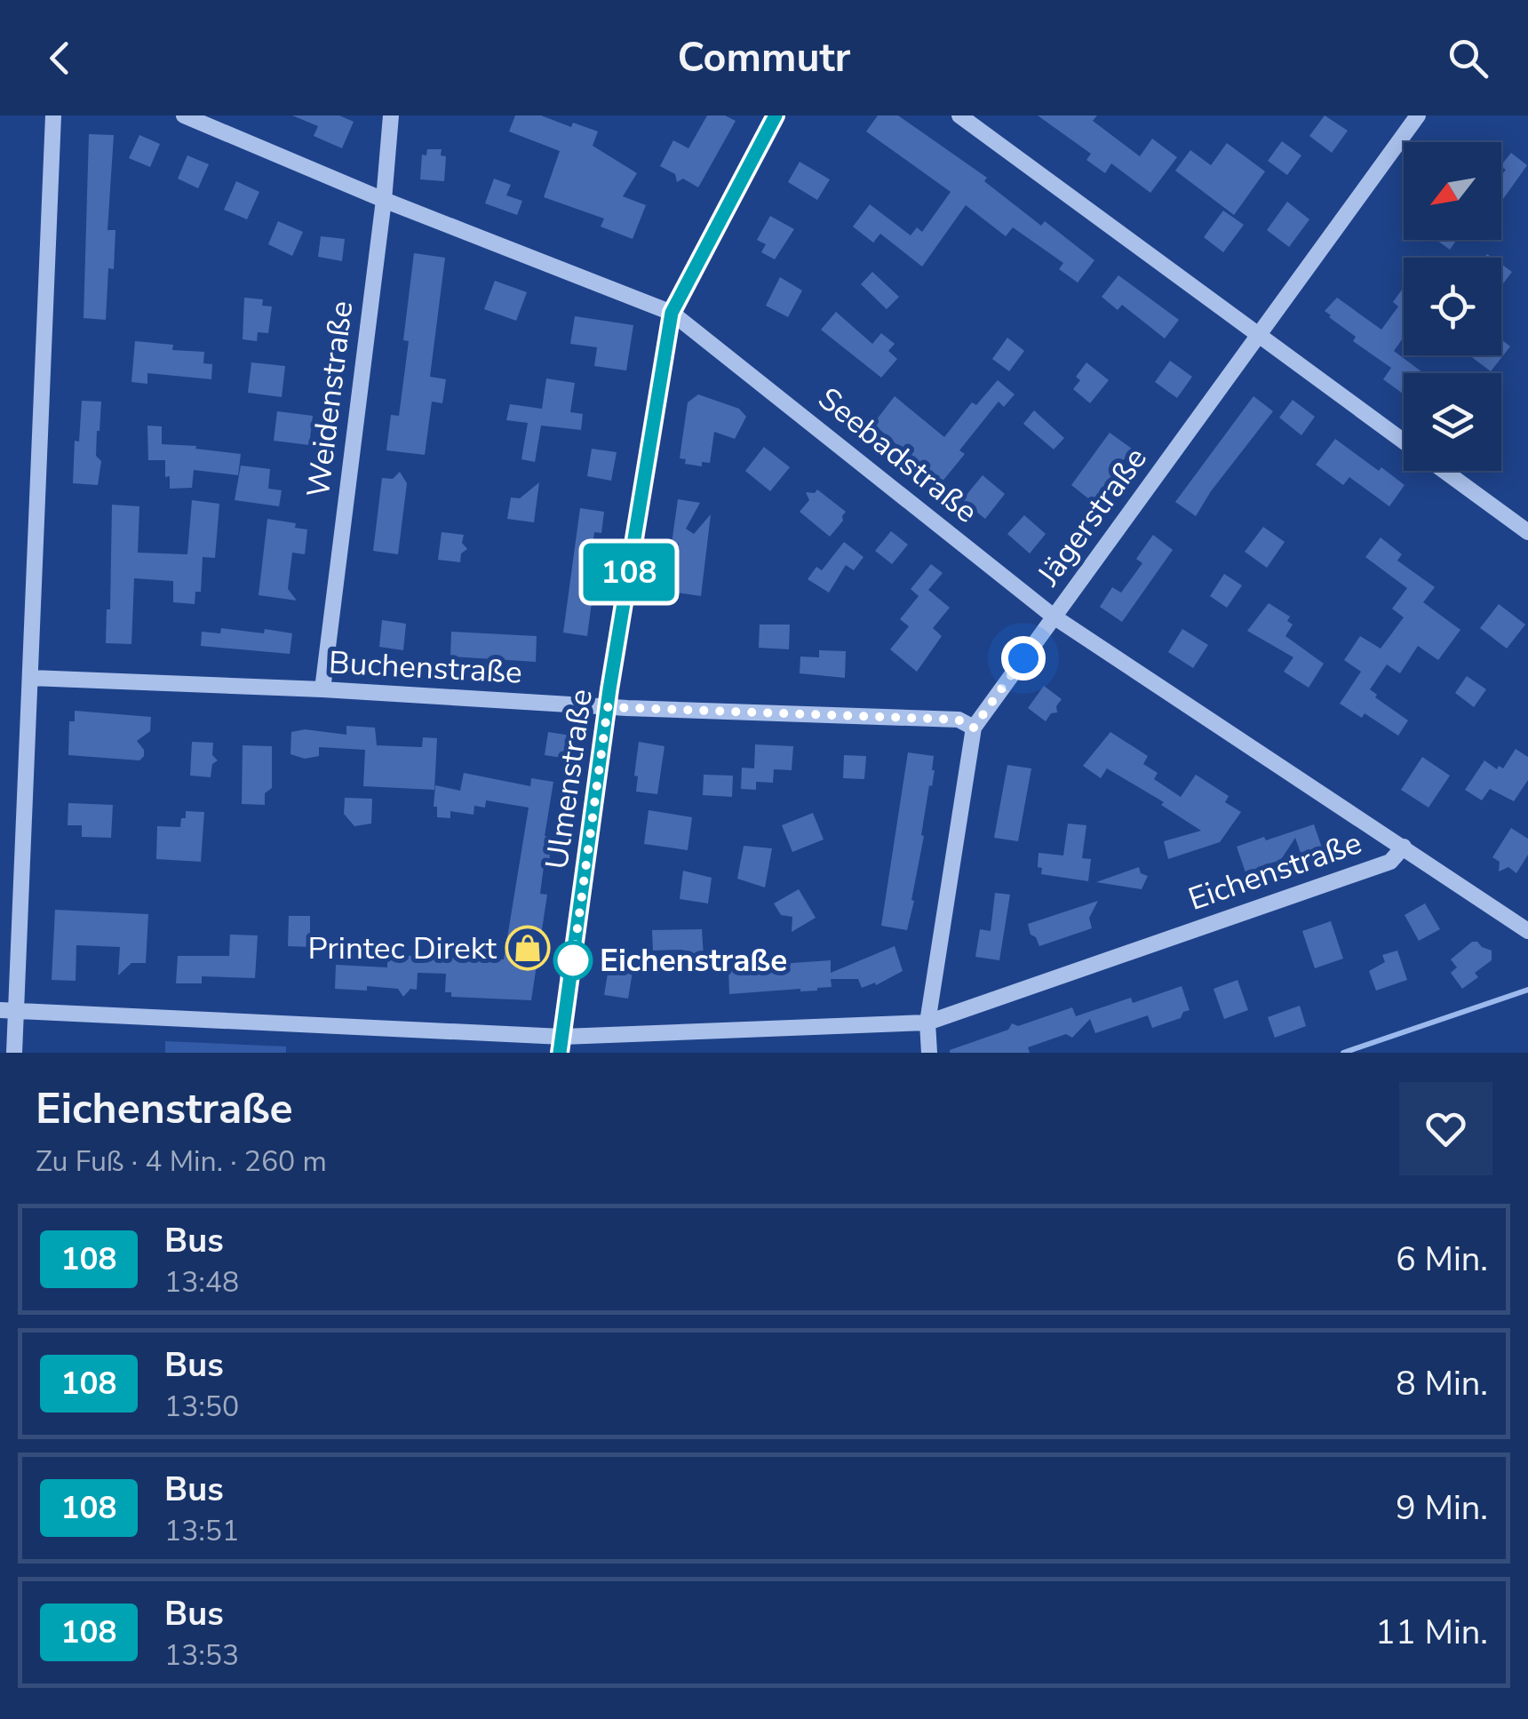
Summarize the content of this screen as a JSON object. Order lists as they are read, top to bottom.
{
  "streets": {
    "street": [
      "Weidenstraße",
      "Seebadstraße",
      "Jägerstraße",
      "Buchenstraße",
      "Ulmenstraße",
      "Eichenstraße"
    ]
  },
  "crossings": [
    ["Weidenstraße", "Seebadstraße"],
    ["Weidenstraße", "Buchenstraße"],
    ["Seebadstraße", "Jägerstraße"],
    ["Seebadstraße", "Ulmenstraße"],
    ["Seebadstraße", "Eichenstraße"],
    ["Jägerstraße", "Buchenstraße"],
    ["Jägerstraße", "Eichenstraße"],
    ["Buchenstraße", "Ulmenstraße"],
    ["Ulmenstraße", "Eichenstraße"]
  ],
  "places": {
    "shop": ["Printec Direkt"],
    "other": ["Eichenstraße"]
  },
  "lines": ["bus line 108"],
  "north": "bottom left",
  "page": {
    "header": "Commutr",
    "on_map": "108",
    "heading": ["Eichenstraße", "Zu Fuß · 4 Min. · 260 m"],
    "list": [
      {
        "mark": "108",
        "name": "Bus",
        "note": "13:48",
        "value": "6 Min."
      },
      {
        "mark": "108",
        "name": "Bus",
        "note": "13:50",
        "value": "8 Min."
      },
      {
        "mark": "108",
        "name": "Bus",
        "note": "13:51",
        "value": "9 Min."
      },
      {
        "mark": "108",
        "name": "Bus",
        "note": "13:53",
        "value": "11 Min."
      }
    ]
  }
}
